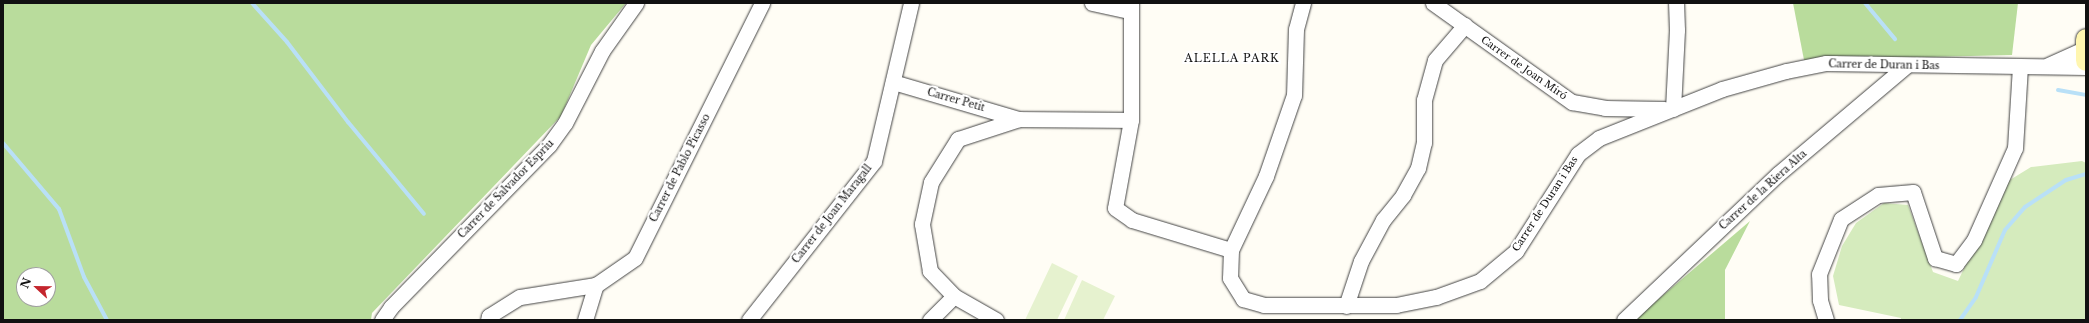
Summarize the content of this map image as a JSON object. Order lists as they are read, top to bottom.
{
  "streets": {
    "street": [
      "Carrer de Duran i Bas",
      "Carrer de Joan Miró",
      "Carrer Petit",
      "Carrer de Pablo Picasso",
      "Carrer de Salvador Espriu",
      "Carrer de la Riera Alta",
      "Carrer de Joan Maragall"
    ]
  },
  "crossings": [
    ["Carrer de Duran i Bas", "Carrer de Joan Miró"],
    ["Carrer de Duran i Bas", "Carrer de la Riera Alta"],
    ["Carrer Petit", "Carrer de Joan Maragall"]
  ],
  "districts": ["ALELLA PARK"],
  "north": "left"
}
